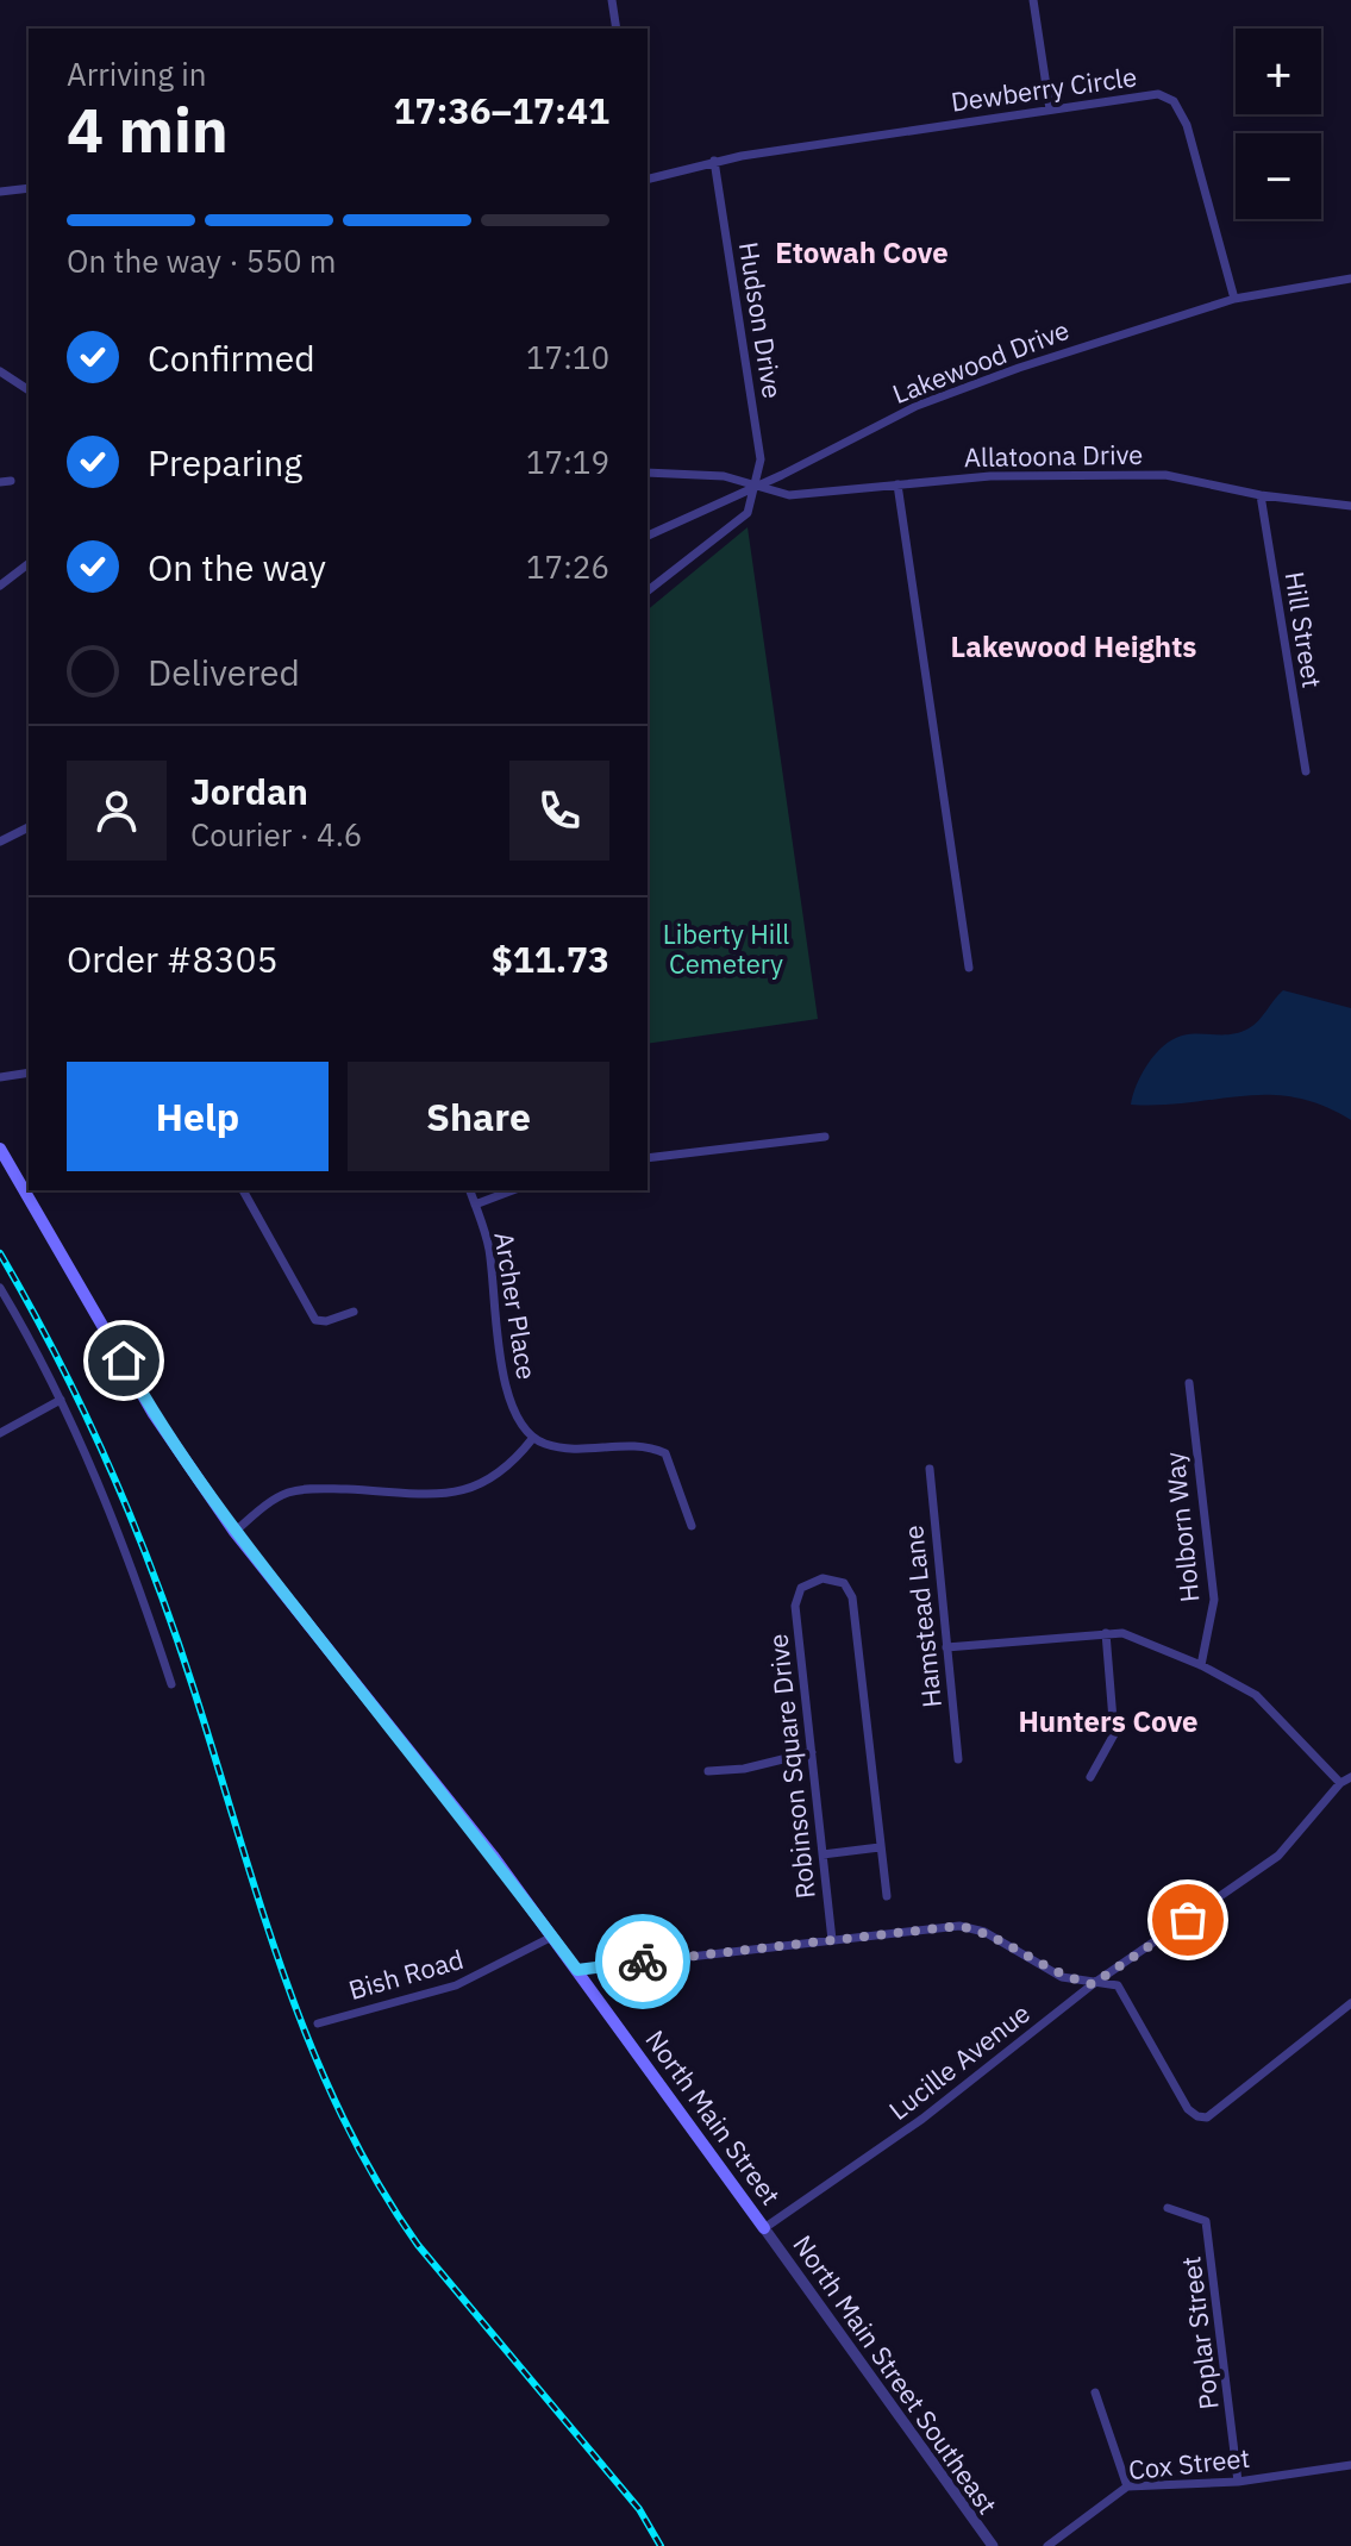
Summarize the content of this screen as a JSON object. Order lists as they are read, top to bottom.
{
  "streets": {
    "main road": ["North Main Street"],
    "street": [
      "Dewberry Circle",
      "Hudson Drive",
      "Lakewood Drive",
      "Allatoona Drive",
      "Hill Street",
      "Archer Place",
      "Holborn Way",
      "Hamstead Lane",
      "Robinson Square Drive",
      "Bish Road",
      "Lucille Avenue",
      "Poplar Street",
      "North Main Street Southeast",
      "Cox Street"
    ]
  },
  "crossings": [
    ["Dewberry Circle", "Hudson Drive"],
    ["Dewberry Circle", "Lakewood Drive"],
    ["Hudson Drive", "Lakewood Drive"],
    ["Hudson Drive", "Allatoona Drive"],
    ["Lakewood Drive", "Allatoona Drive"],
    ["Allatoona Drive", "Hill Street"],
    ["Bish Road", "North Main Street"],
    ["Lucille Avenue", "North Main Street"],
    ["Lucille Avenue", "North Main Street Southeast"],
    ["North Main Street", "North Main Street Southeast"],
    ["Poplar Street", "Cox Street"]
  ],
  "districts": ["Etowah Cove", "Lakewood Heights", "Hunters Cove"],
  "parks": ["Liberty Hill Cemetery"],
  "page": {
    "map_buttons": ["+", "−"],
    "heading": ["4 min", "Arriving in", "17:36–17:41"],
    "panel": [
      "Jordan",
      "Courier · 4.6",
      "Order #8305",
      "$11.73"
    ],
    "bar": "On the way · 550 m",
    "list": [
      ["Confirmed", "17:10"],
      ["Preparing", "17:19"],
      ["On the way", "17:26"],
      "Delivered"
    ],
    "buttons": ["Help", "Share"]
  }
}
